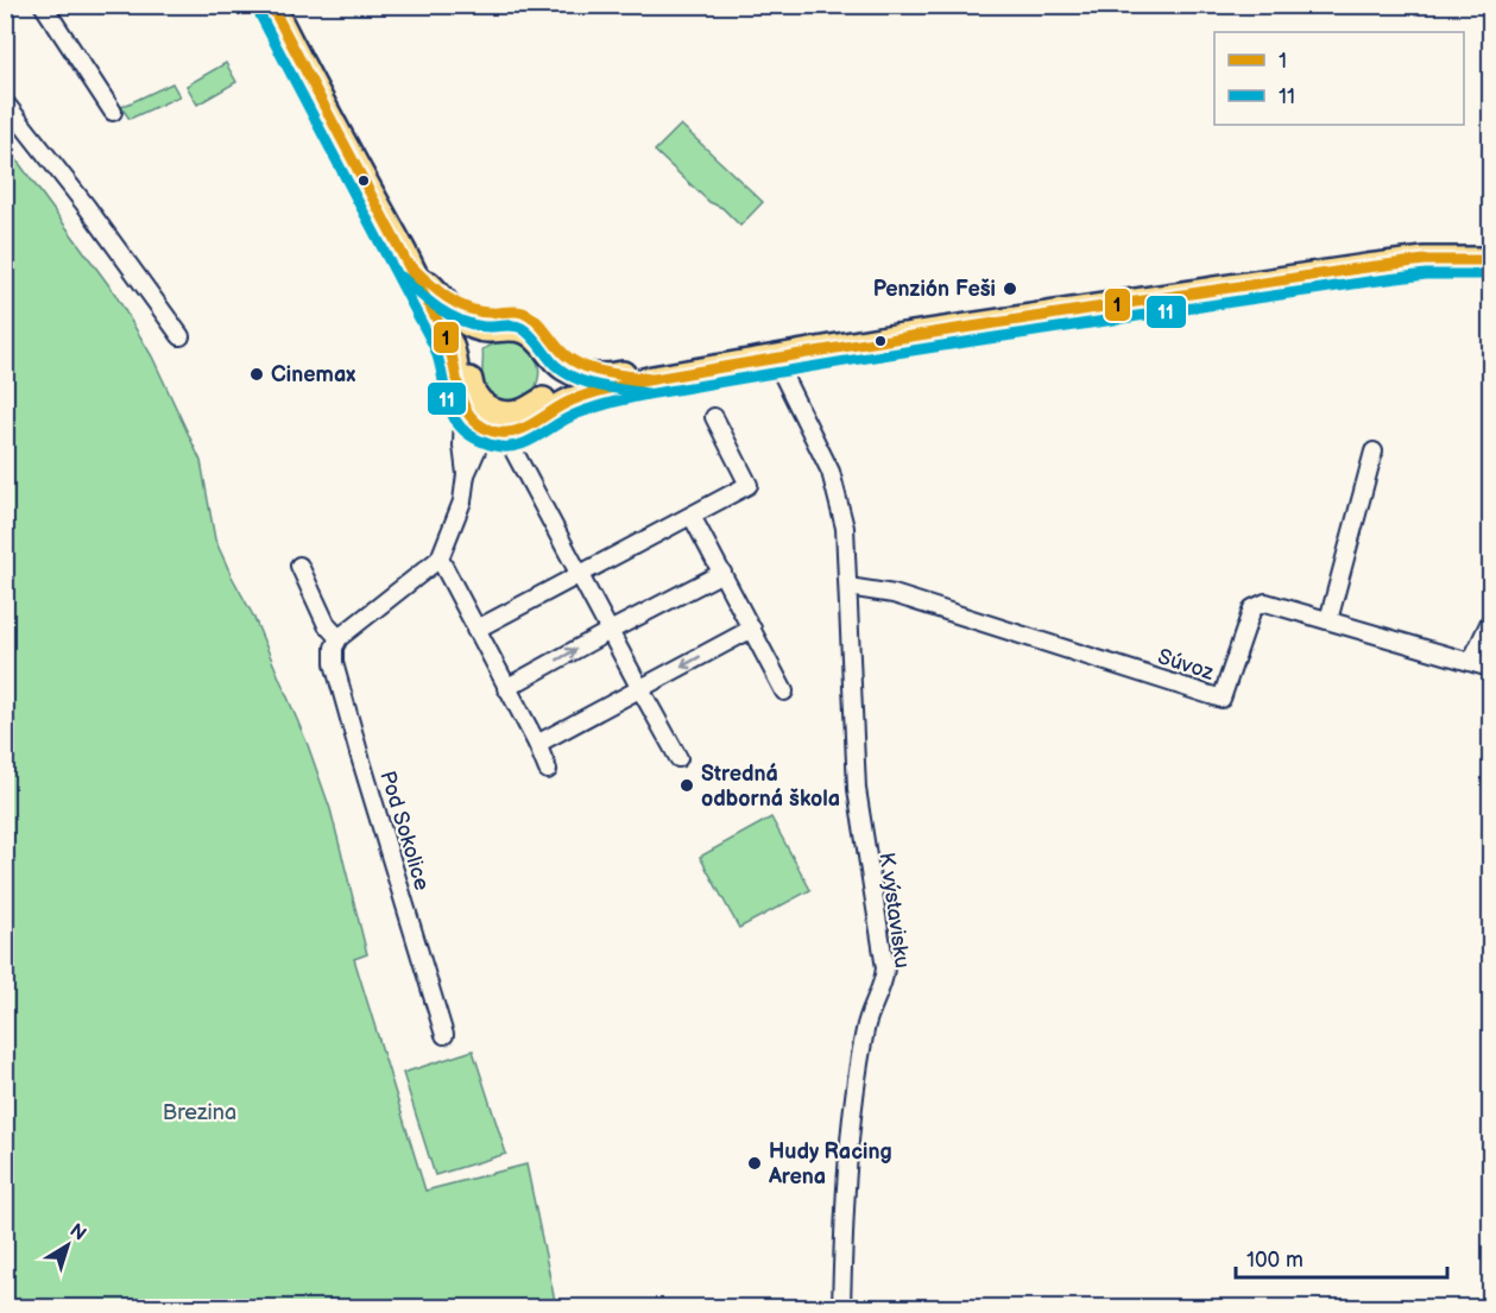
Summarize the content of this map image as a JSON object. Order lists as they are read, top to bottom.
{
  "streets": {
    "street": ["Súvoz", "Pod Sokolice", "K výstavisku"]
  },
  "crossings": [
    ["Súvoz", "K výstavisku"]
  ],
  "parks": ["Brezina"],
  "places": [
    "Penzión Feši",
    "Cinemax",
    "Stredná odborná škola",
    "Hudy Racing Arena"
  ],
  "lines": ["transit line 1", "transit line 11"],
  "legend": ["1", "11"],
  "scale_bar": "100 m",
  "north": "top right"
}
